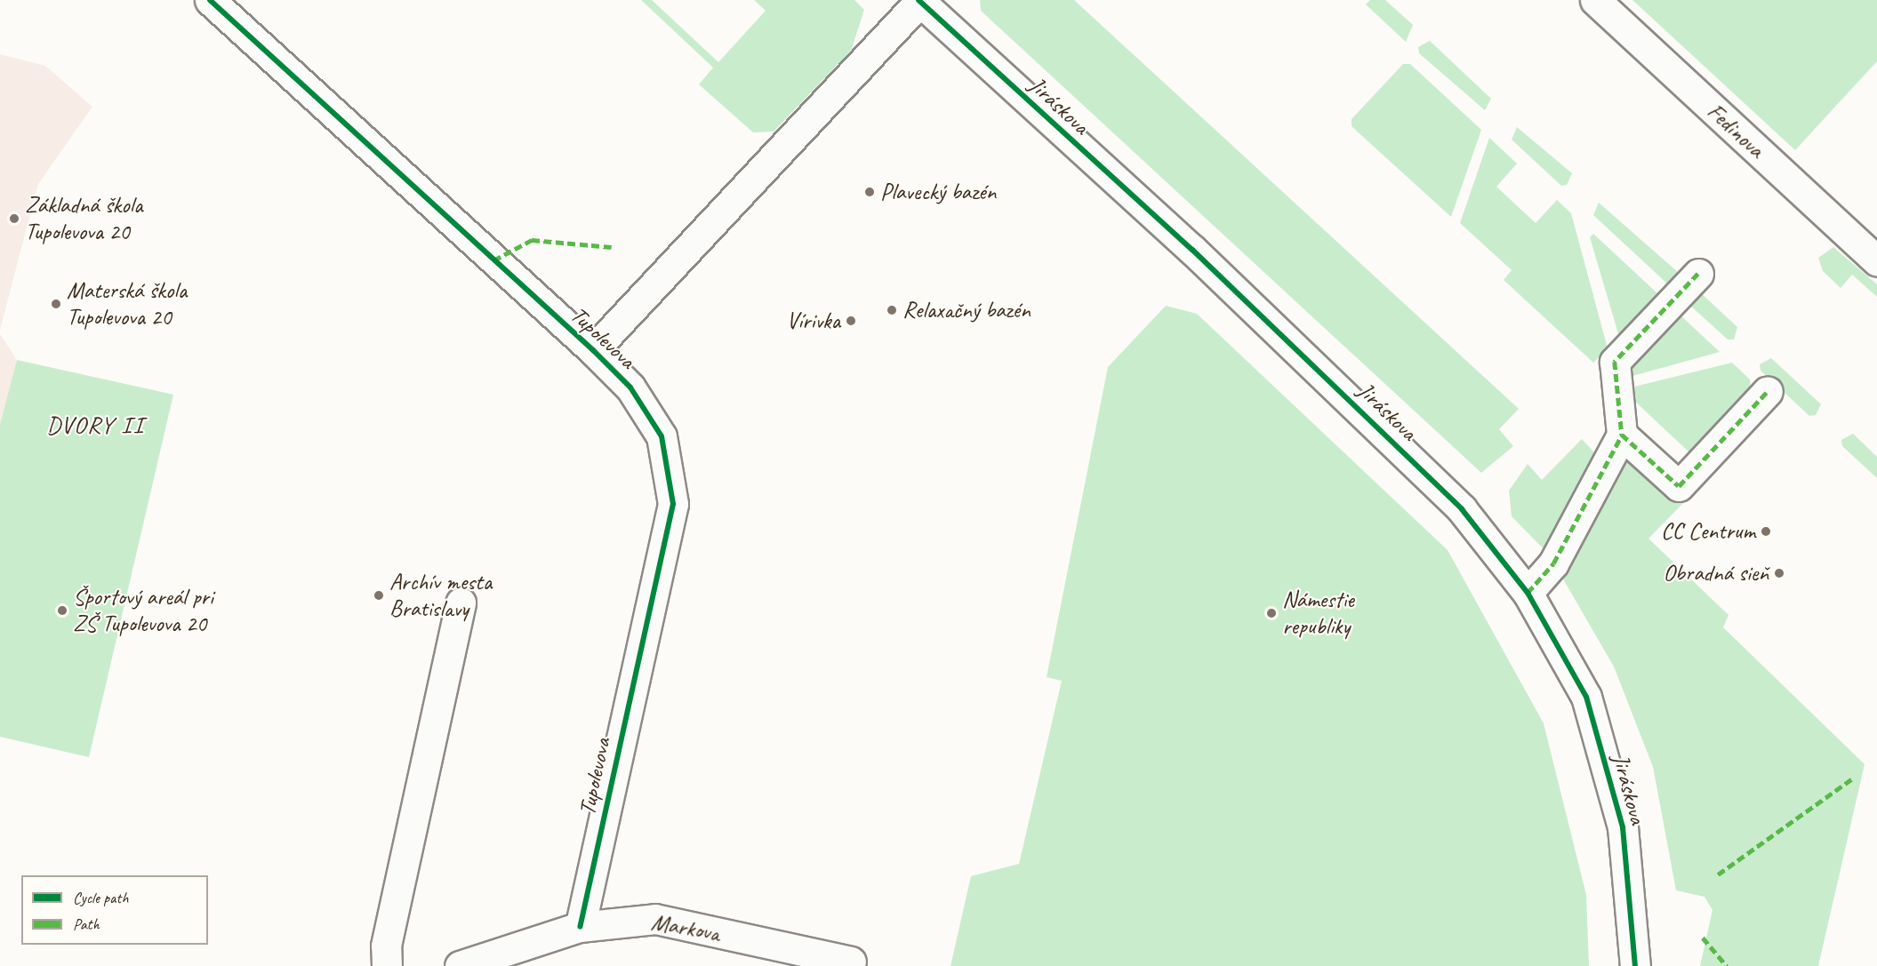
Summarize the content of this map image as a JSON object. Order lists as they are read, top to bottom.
{
  "streets": {
    "street": [
      "Jiráskova",
      "Fedinova",
      "Tupolevova",
      "Markova"
    ]
  },
  "crossings": [
    ["Jiráskova", "Tupolevova"],
    ["Tupolevova", "Markova"]
  ],
  "districts": ["DVORY II"],
  "places": [
    "Plavecký bazén",
    "Základná škola Tupolevova 20",
    "Materská škola Tupolevova 20",
    "Relaxačný bazén",
    "Vírivka",
    "CC Centrum",
    "Obradná sieň",
    "Archív mesta Bratislavy",
    "Športový areál pri ZŠ Tupolevova 20",
    "Námestie republiky"
  ],
  "legend": ["Cycle path", "Path"]
}
